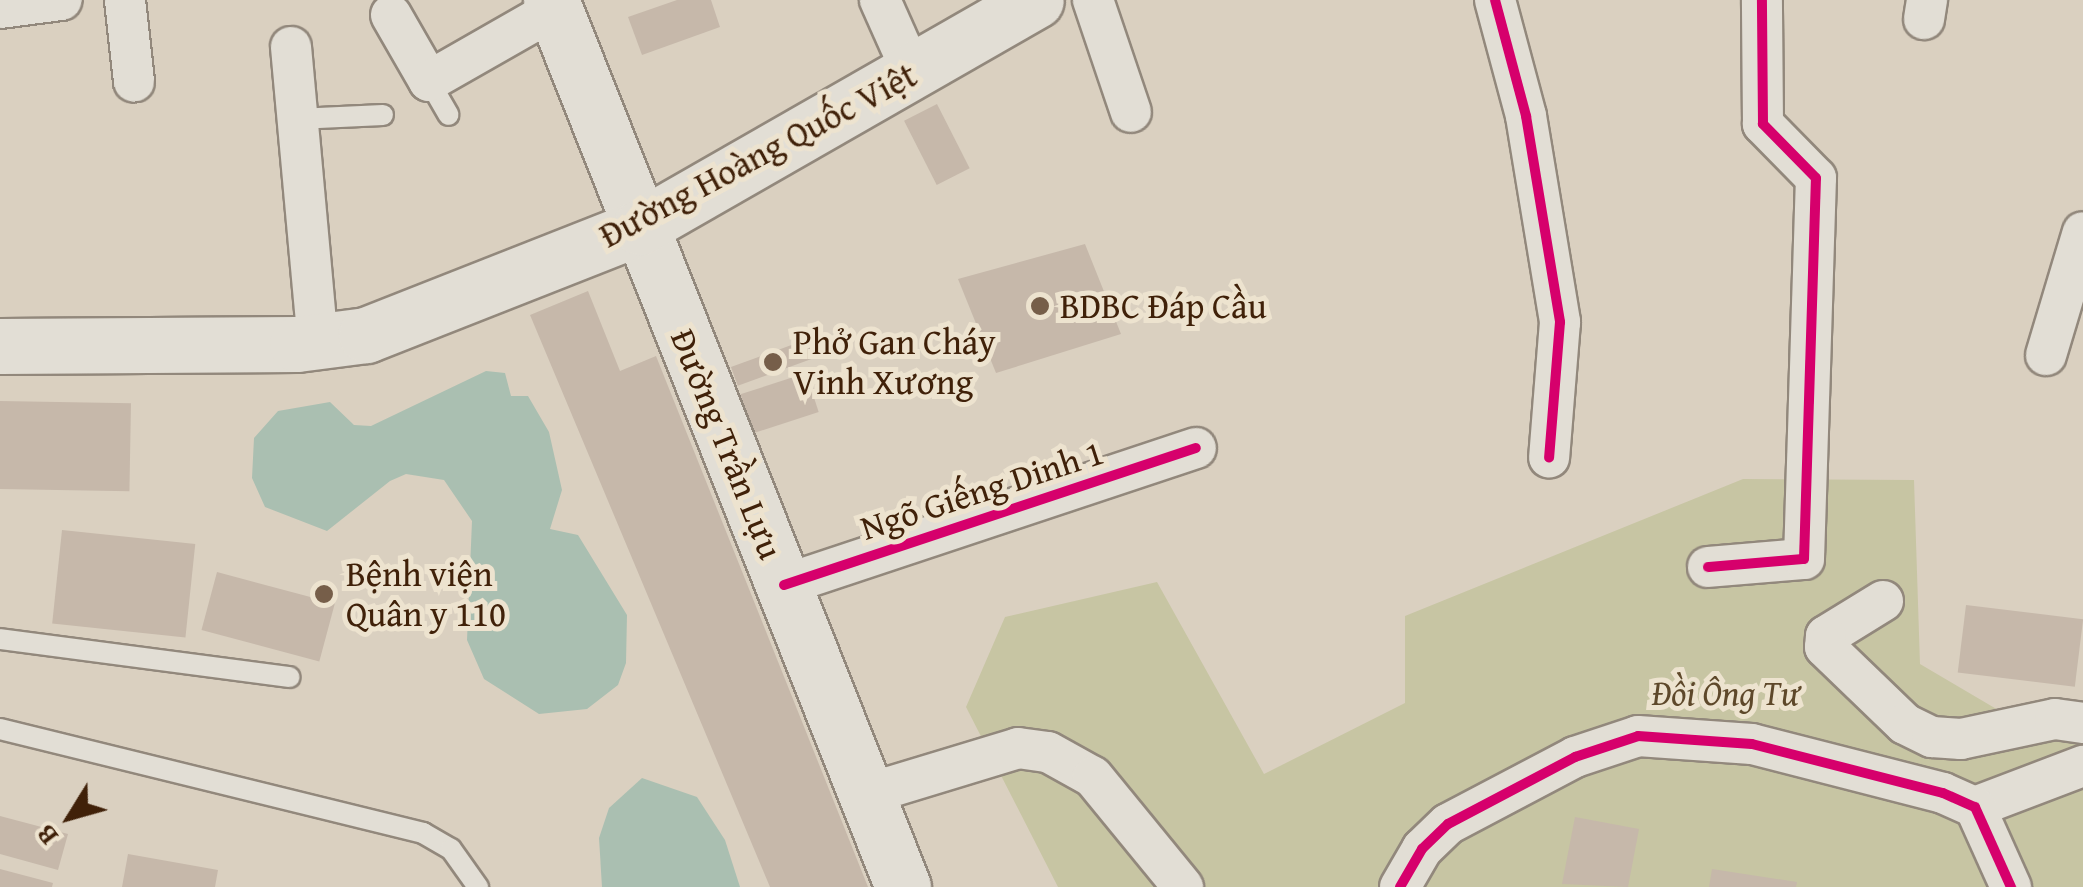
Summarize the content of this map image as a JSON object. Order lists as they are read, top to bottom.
{
  "streets": {
    "main road": ["Đường Hoàng Quốc Việt", "Đường Trần Lựu"],
    "street": ["Ngõ Giếng Dinh 1"]
  },
  "crossings": [
    ["Đường Hoàng Quốc Việt", "Đường Trần Lựu"],
    ["Đường Trần Lựu", "Ngõ Giếng Dinh 1"]
  ],
  "parks": ["Đồi Ông Tư"],
  "places": ["BDBC Đáp Cầu", "Phở Gan Cháy Vinh Xương", "Bệnh viện Quân y 110"],
  "north": "bottom left"
}
